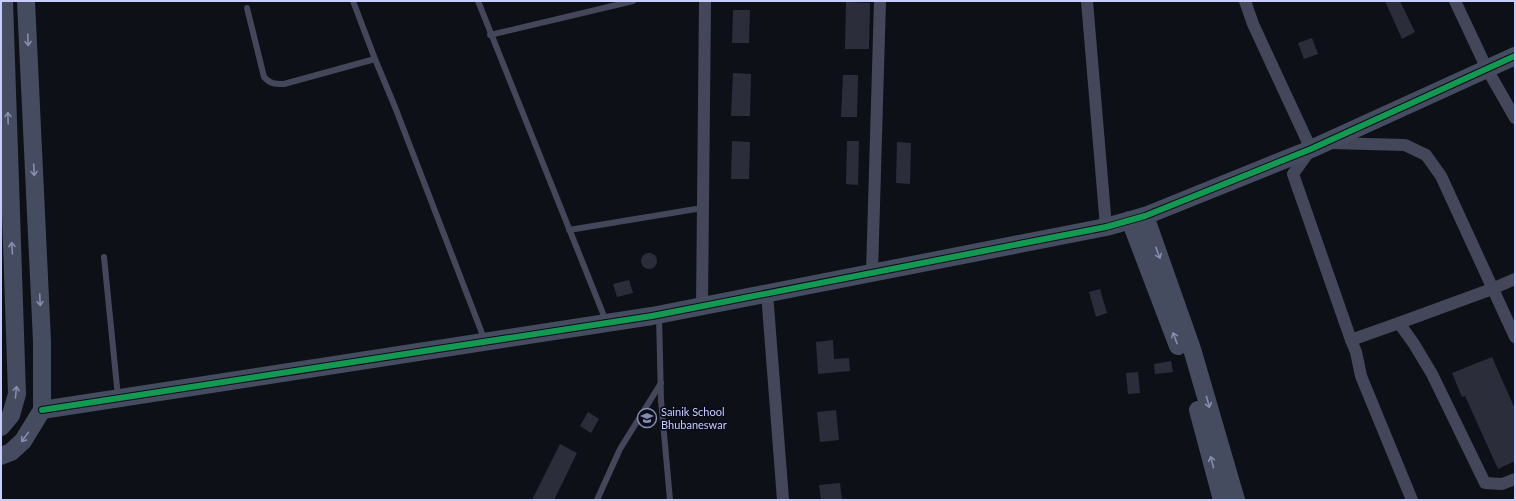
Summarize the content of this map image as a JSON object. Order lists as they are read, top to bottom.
{
  "places": {
    "school or university": ["Sainik School Bhubaneswar"]
  }
}
